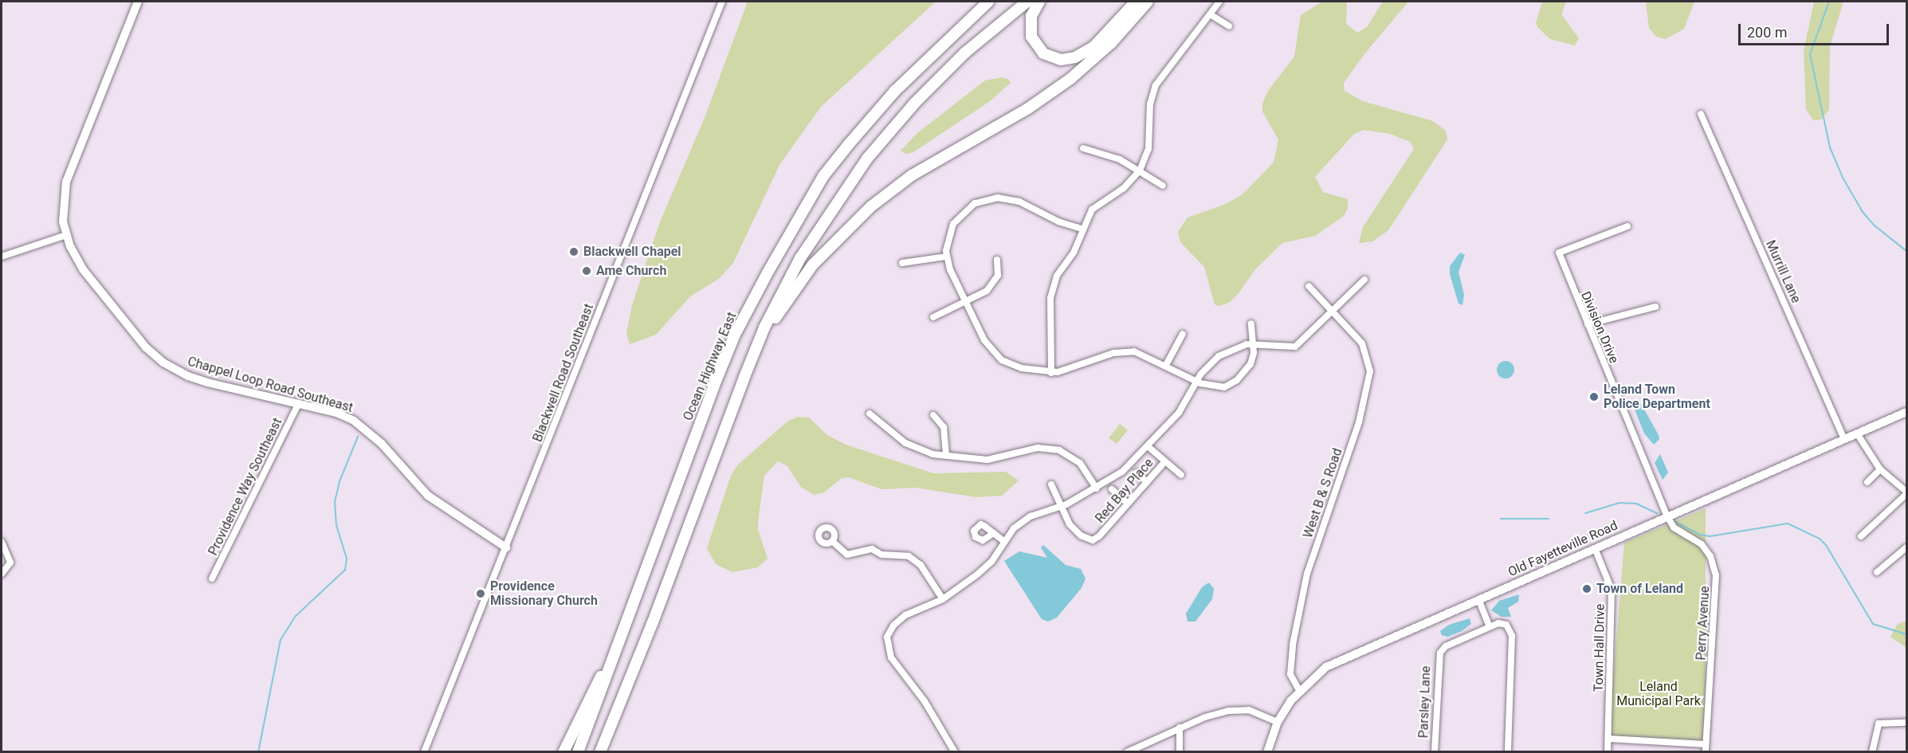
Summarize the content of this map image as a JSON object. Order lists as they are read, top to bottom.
{
  "streets": {
    "highway": ["Ocean Highway East"],
    "street": [
      "Murrill Lane",
      "Division Drive",
      "Blackwell Road Southeast",
      "Chappel Loop Road Southeast",
      "Providence Way Southeast",
      "Red Bay Place",
      "West B & S Road",
      "Old Fayetteville Road",
      "Perry Avenue",
      "Town Hall Drive",
      "Parsley Lane"
    ]
  },
  "crossings": [
    ["Murrill Lane", "Old Fayetteville Road"],
    ["Division Drive", "Old Fayetteville Road"],
    ["Division Drive", "Perry Avenue"],
    ["Blackwell Road Southeast", "Chappel Loop Road Southeast"],
    ["Chappel Loop Road Southeast", "Providence Way Southeast"],
    ["West B & S Road", "Old Fayetteville Road"],
    ["Old Fayetteville Road", "Perry Avenue"],
    ["Old Fayetteville Road", "Town Hall Drive"]
  ],
  "parks": ["Leland Municipal Park"],
  "places": [
    "Blackwell Chapel",
    "Ame Church",
    "Leland Town Police Department",
    "Town of Leland",
    "Providence Missionary Church"
  ],
  "scale_bar": "200 m"
}
